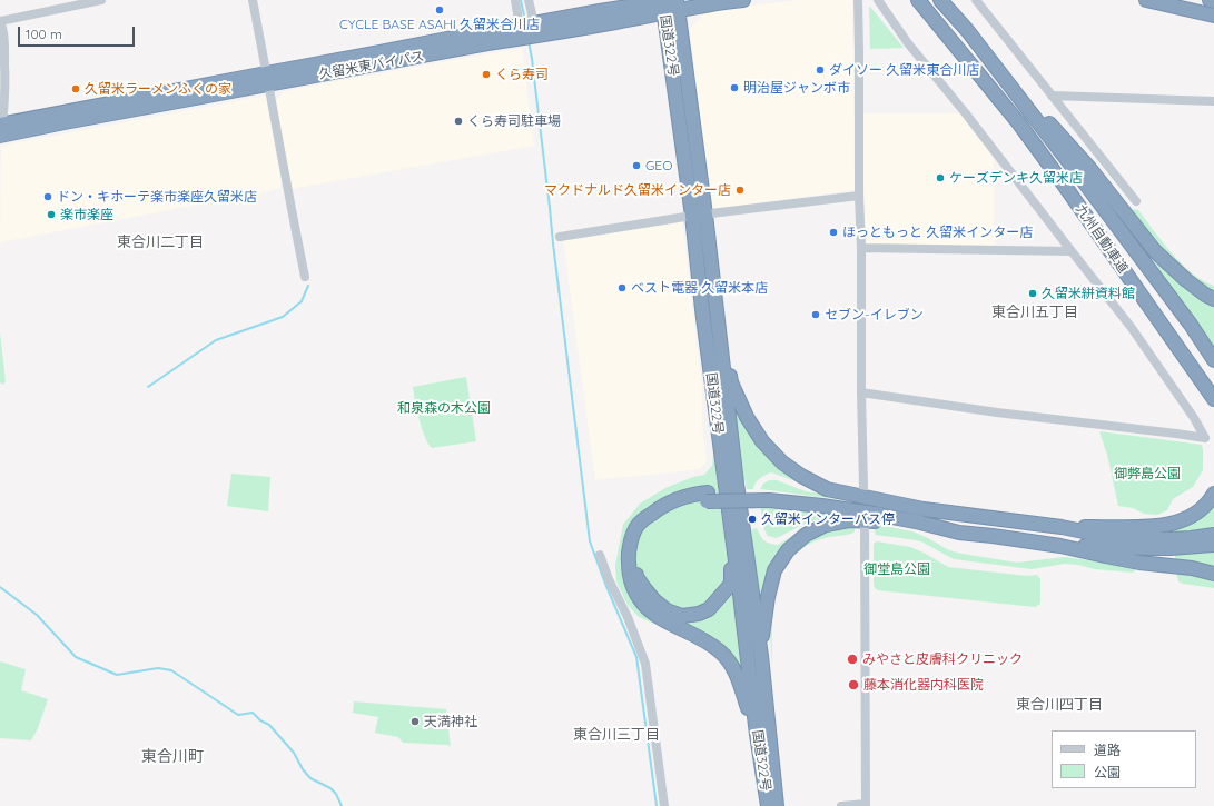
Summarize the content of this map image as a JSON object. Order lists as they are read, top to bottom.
{
  "streets": {
    "highway": ["国道322号", "久留米東バイパス", "九州自動車道"]
  },
  "crossings": [
    ["国道322号", "久留米東バイパス"]
  ],
  "districts": [
    "東合川二丁目",
    "東合川五丁目",
    "東合川四丁目",
    "東合川三丁目",
    "東合川町"
  ],
  "parks": ["和泉森の木公園", "御弊島公園", "御堂島公園"],
  "places": [
    "CYCLE BASE ASAHI 久留米合川店",
    "ダイソー 久留米東合川店",
    "くら寿司",
    "明治屋ジャンボ市",
    "久留米ラーメンふくの家",
    "くら寿司駐車場",
    "GEO",
    "ケーズデンキ久留米店",
    "マクドナルド久留米インター店",
    "ドン・キホーテ楽市楽座久留米店",
    "楽市楽座",
    "ほっともっと 久留米インター店",
    "ベスト電器 久留米本店",
    "久留米絣資料館",
    "セブン-イレブン",
    "久留米インターバス停",
    "みやさと皮膚科クリニック",
    "藤本消化器内科医院",
    "天満神社"
  ],
  "legend": ["道路", "公園"],
  "scale_bar": "100 m"
}
